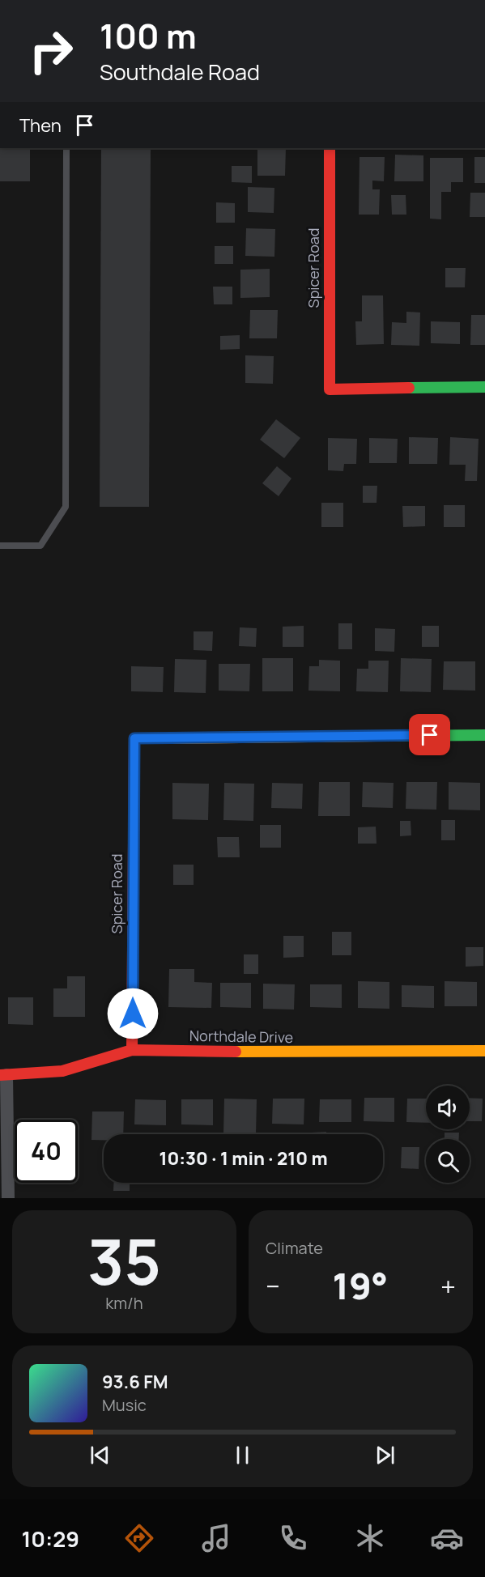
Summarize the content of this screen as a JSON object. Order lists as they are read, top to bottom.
{
  "streets": {
    "street": ["Spicer Road", "Northdale Drive"]
  },
  "crossings": [
    ["Spicer Road", "Northdale Drive"]
  ],
  "page": {
    "turn": ["100 m", "Southdale Road"],
    "then": "Then",
    "limit": "40",
    "trip": "10:30 · 1 min · 210 m",
    "tile": [
      ["35", "km/h"],
      "Climate"
    ],
    "heat": ["−", "19°", "+"],
    "song": ["93.6 FM", "Music"],
    "tabs": "10:29"
  }
}
